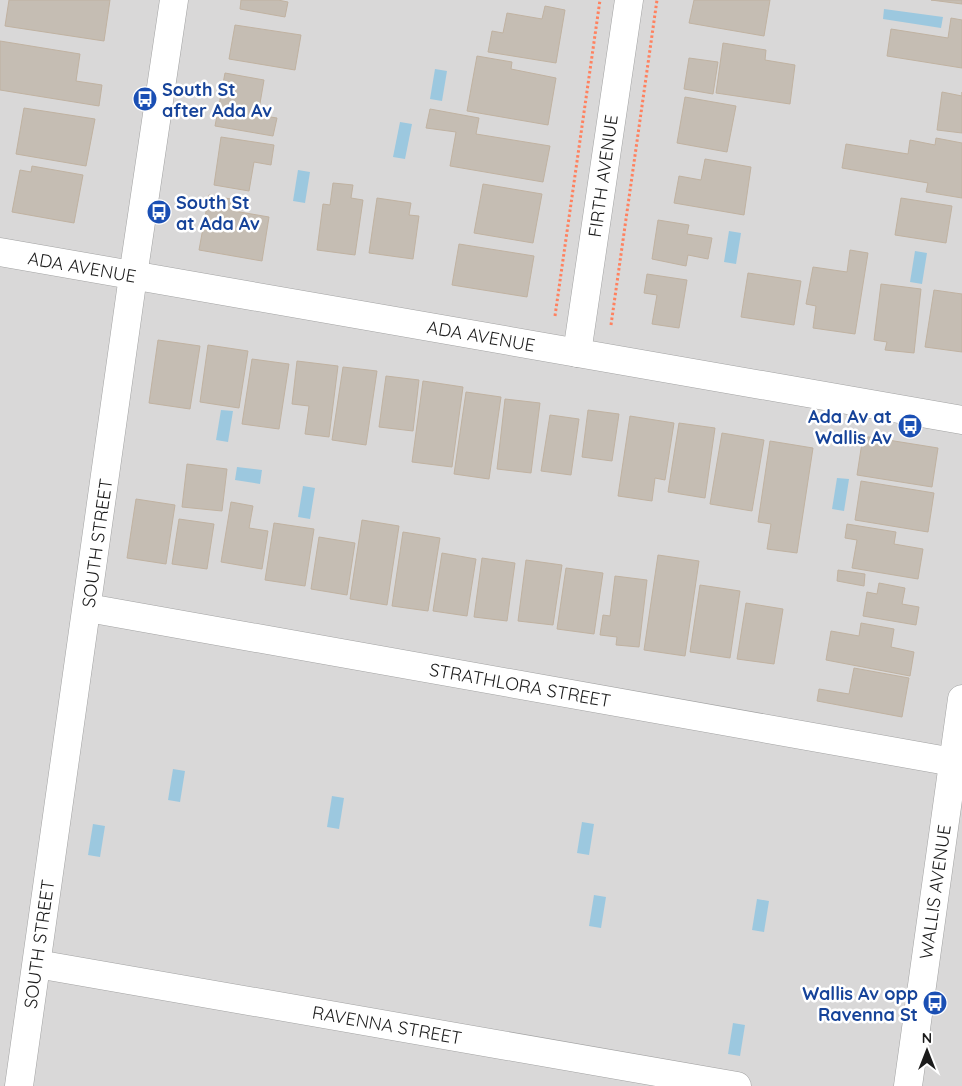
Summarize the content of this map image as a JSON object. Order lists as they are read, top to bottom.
{
  "streets": {
    "street": [
      "FIRTH AVENUE",
      "ADA AVENUE",
      "SOUTH STREET",
      "STRATHLORA STREET",
      "WALLIS AVENUE",
      "RAVENNA STREET"
    ]
  },
  "crossings": [
    ["FIRTH AVENUE", "ADA AVENUE"],
    ["ADA AVENUE", "SOUTH STREET"],
    ["SOUTH STREET", "STRATHLORA STREET"],
    ["SOUTH STREET", "RAVENNA STREET"],
    ["STRATHLORA STREET", "WALLIS AVENUE"]
  ],
  "places": {
    "bus stop": [
      "South St after Ada Av",
      "South St at Ada Av",
      "Ada Av at Wallis Av",
      "Wallis Av opp Ravenna St"
    ]
  },
  "north": "top"
}
